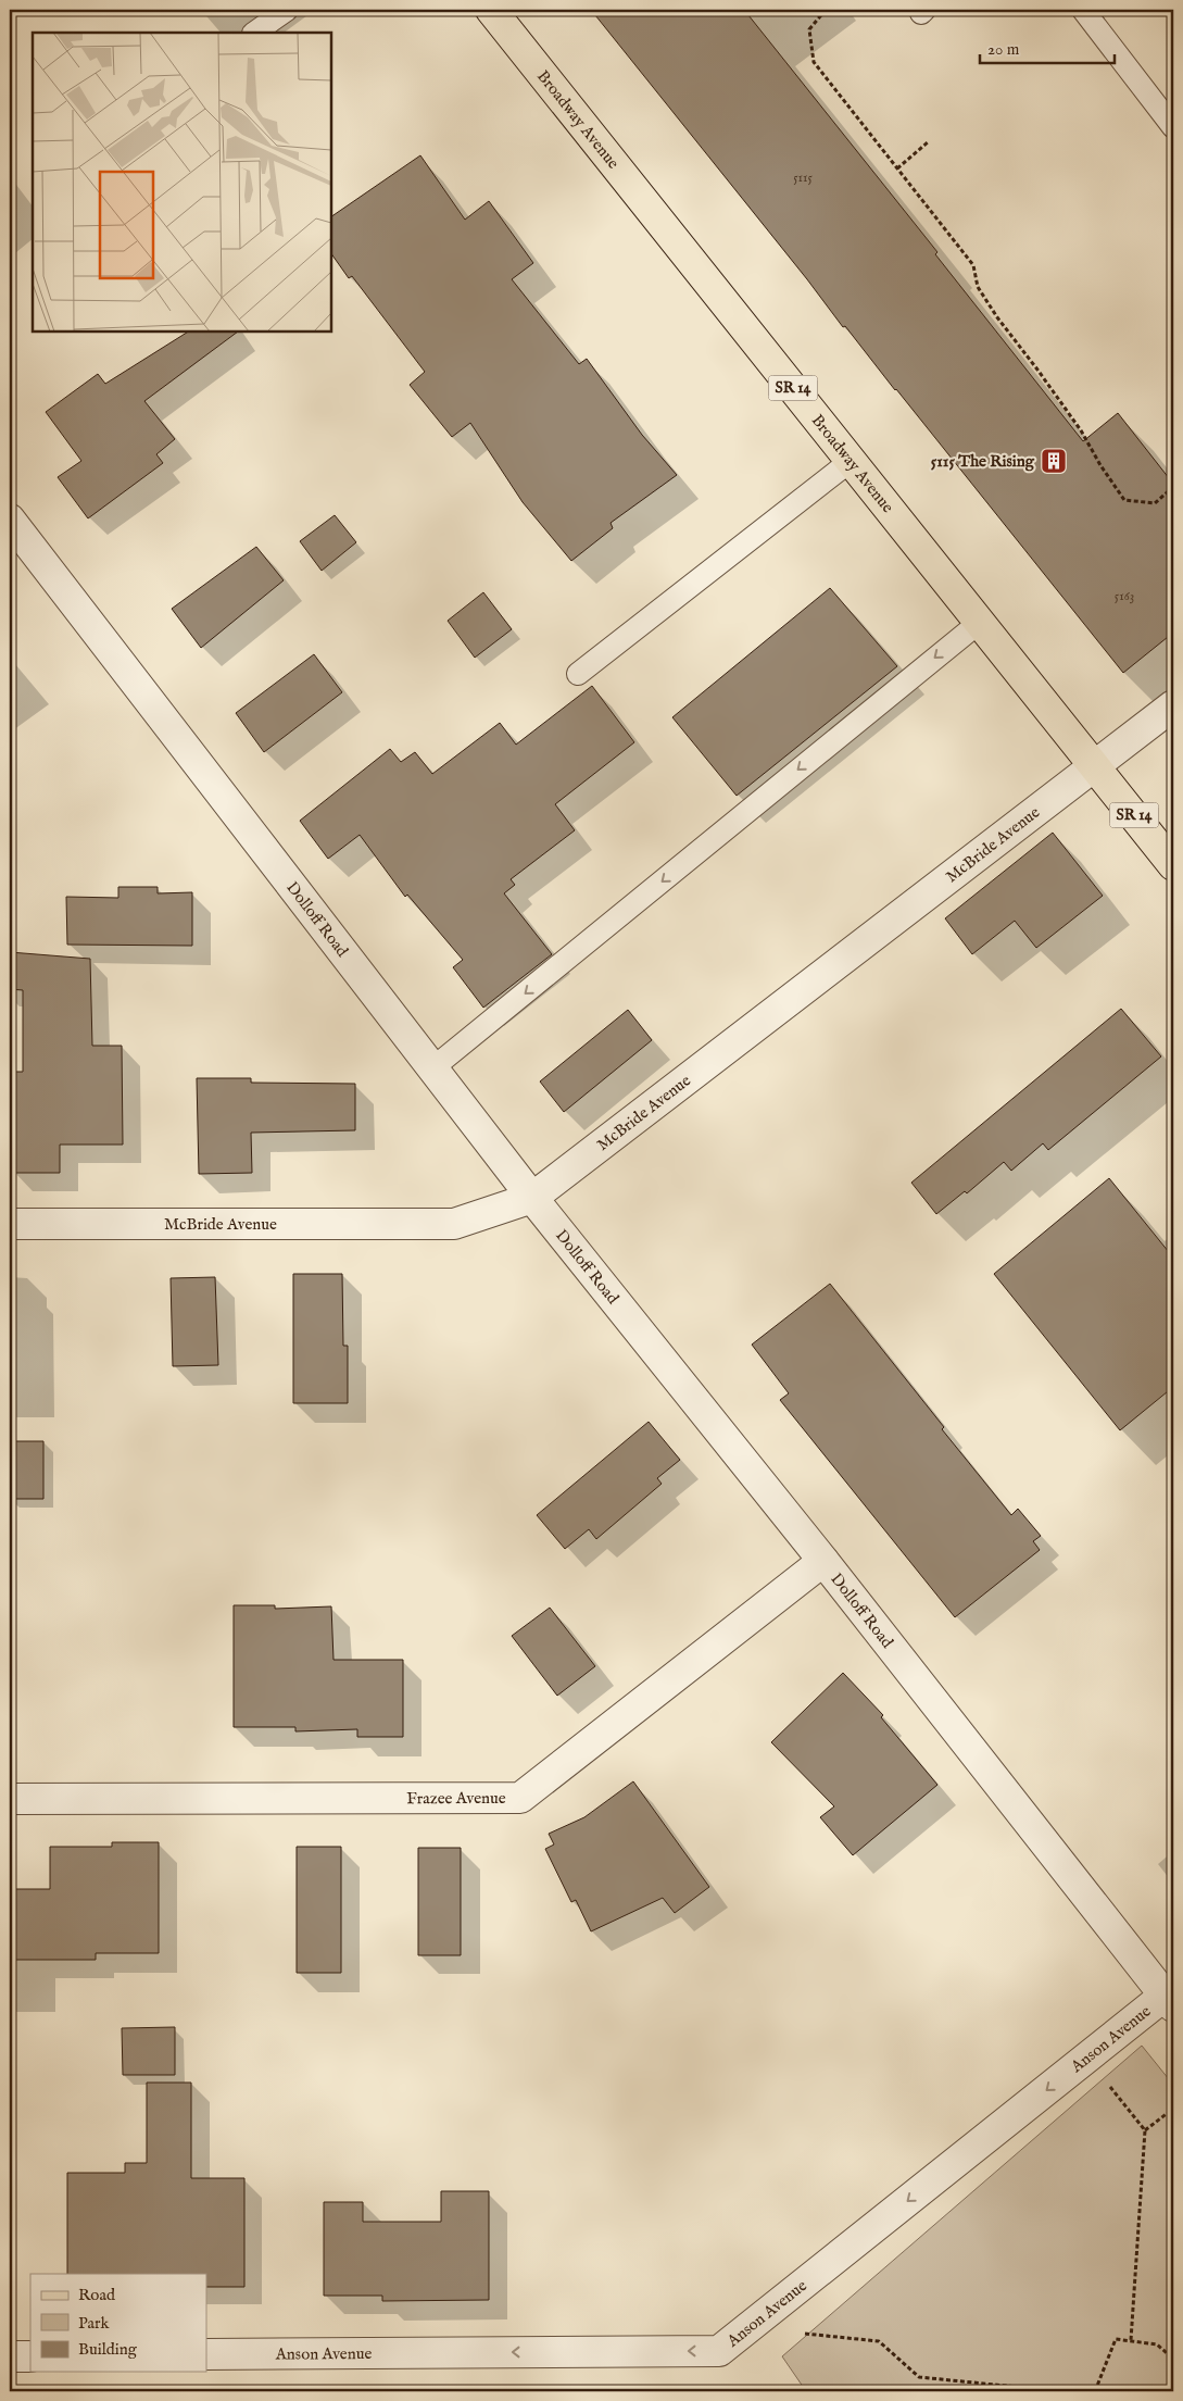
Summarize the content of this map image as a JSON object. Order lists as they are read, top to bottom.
{
  "streets": {
    "main road": ["Broadway Avenue", "SR 14"],
    "street": [
      "McBride Avenue",
      "Dolloff Road",
      "Frazee Avenue",
      "Anson Avenue"
    ]
  },
  "crossings": [
    ["Broadway Avenue", "McBride Avenue"],
    ["McBride Avenue", "Dolloff Road"],
    ["Dolloff Road", "Frazee Avenue"],
    ["Dolloff Road", "Anson Avenue"]
  ],
  "one_way": ["Anson Avenue"],
  "places": {
    "building": ["5115 The Rising"]
  },
  "house_numbers": ["5115", "5163"],
  "legend": ["Road", "Park", "Building"],
  "scale_bar": "20 m"
}
